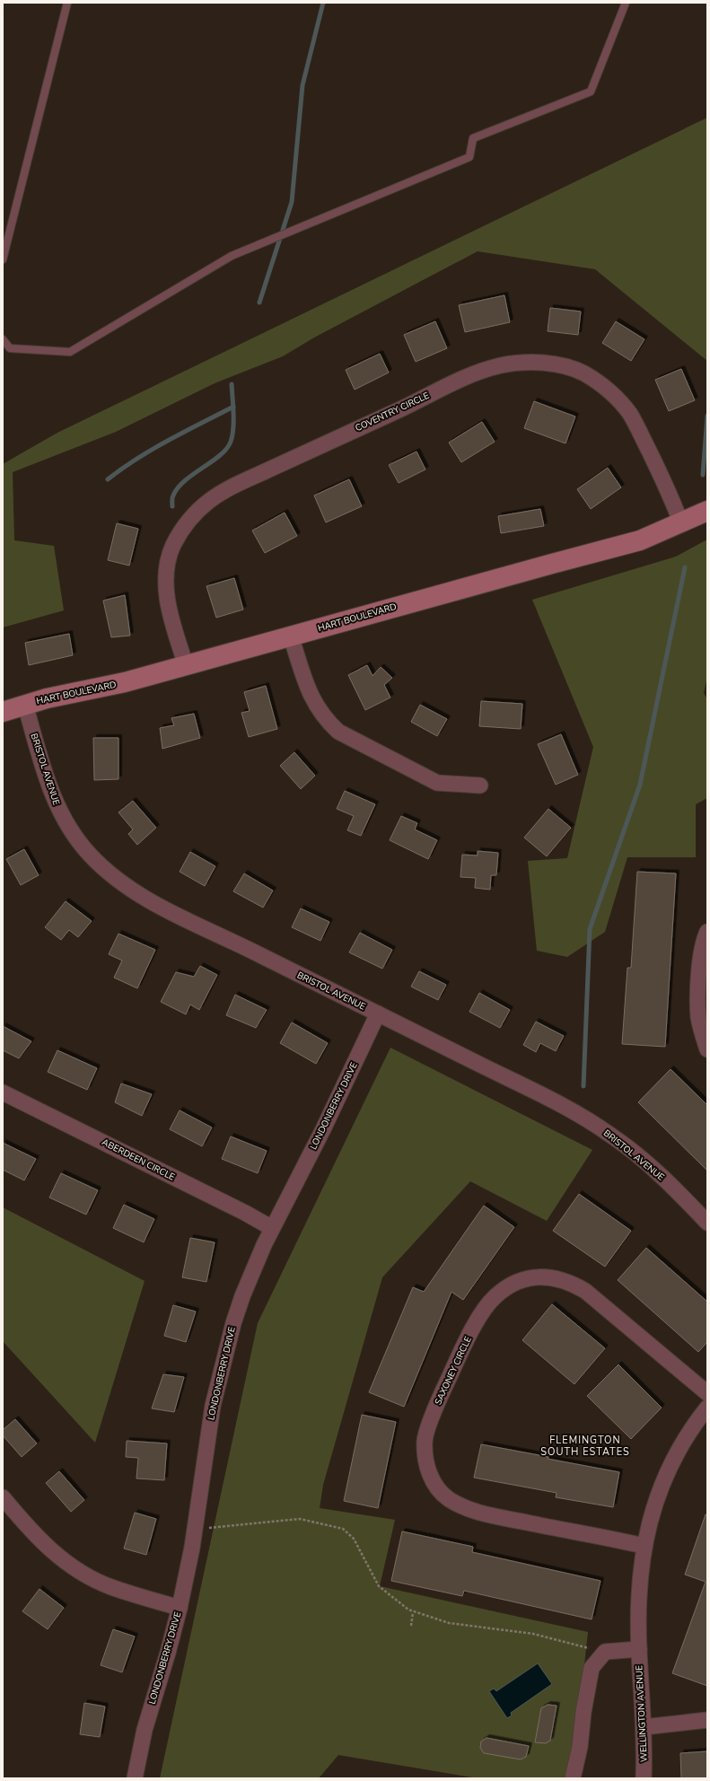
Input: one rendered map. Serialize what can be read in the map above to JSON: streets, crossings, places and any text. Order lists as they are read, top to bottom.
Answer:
{
  "streets": {
    "street": [
      "COVENTRY CIRCLE",
      "HART BOULEVARD",
      "BRISTOL AVENUE",
      "LONDONBERRY DRIVE",
      "ABERDEEN CIRCLE",
      "SAXONEY CIRCLE",
      "WELLINGTON AVENUE"
    ]
  },
  "crossings": [
    ["COVENTRY CIRCLE", "HART BOULEVARD"],
    ["HART BOULEVARD", "BRISTOL AVENUE"],
    ["BRISTOL AVENUE", "LONDONBERRY DRIVE"],
    ["LONDONBERRY DRIVE", "ABERDEEN CIRCLE"],
    ["SAXONEY CIRCLE", "WELLINGTON AVENUE"]
  ],
  "districts": ["FLEMINGTON SOUTH ESTATES"]
}
